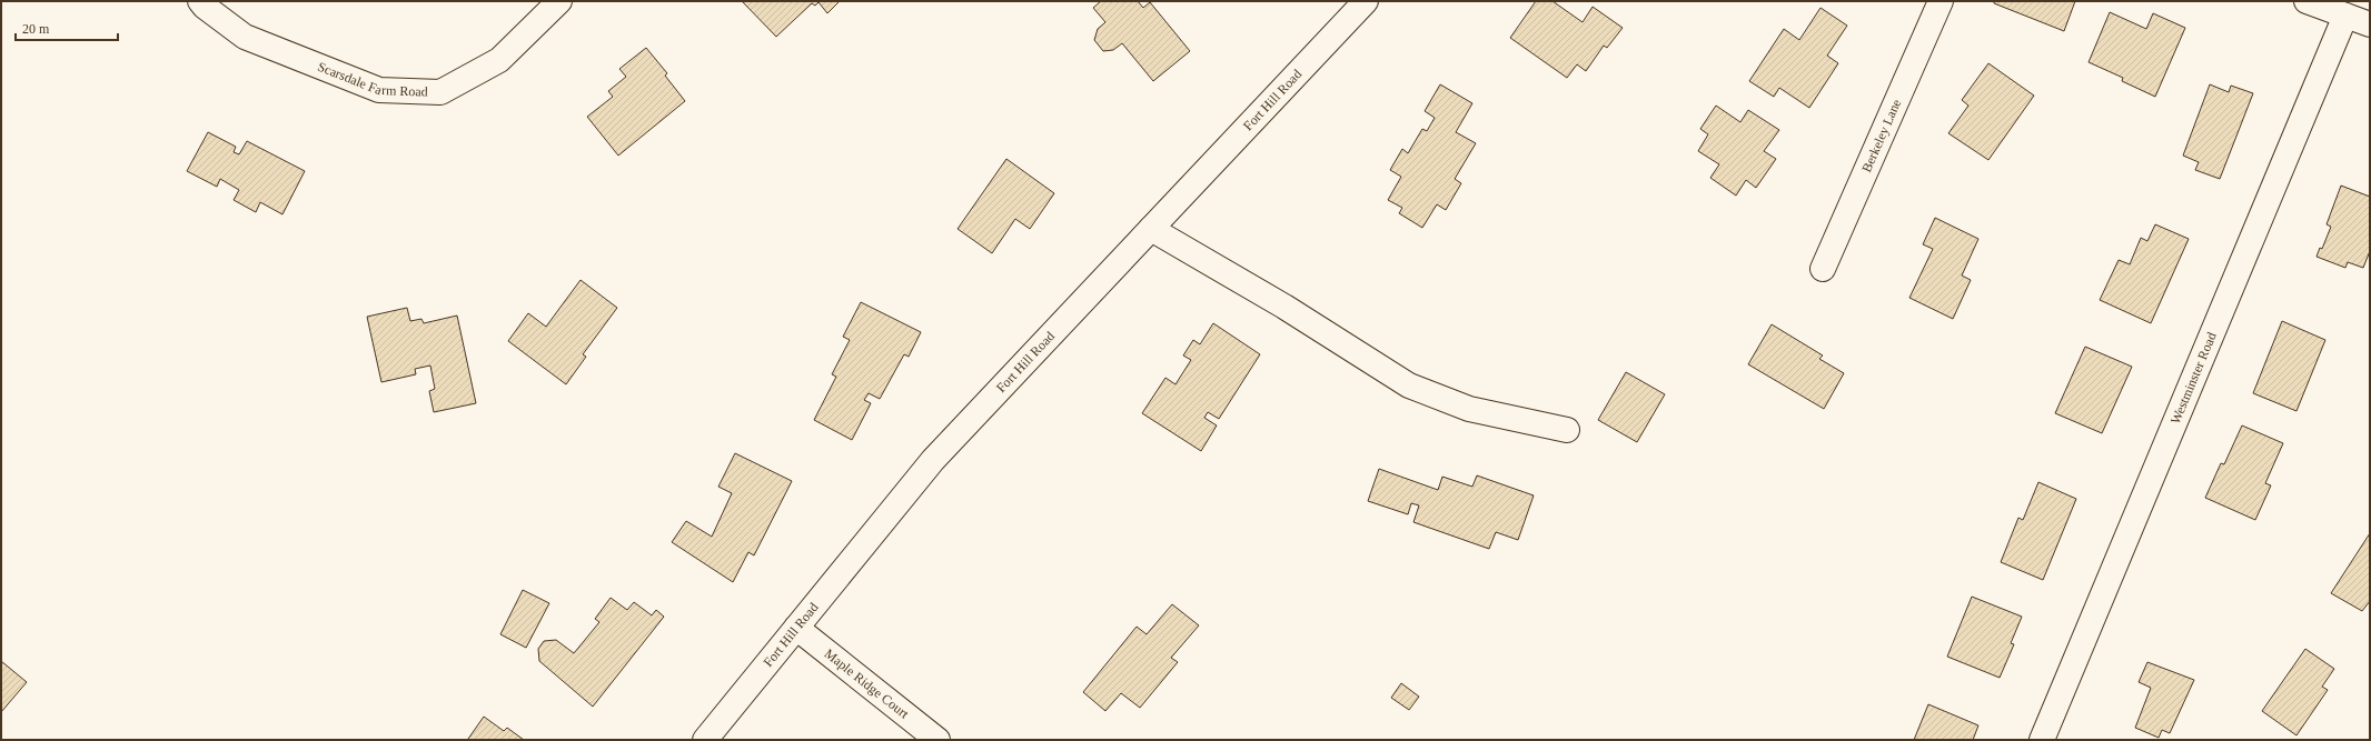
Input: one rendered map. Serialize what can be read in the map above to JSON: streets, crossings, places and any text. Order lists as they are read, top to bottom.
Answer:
{
  "streets": {
    "street": [
      "Scarsdale Farm Road",
      "Fort Hill Road",
      "Berkeley Lane",
      "Westminster Road",
      "Maple Ridge Court"
    ]
  },
  "crossings": [
    ["Fort Hill Road", "Maple Ridge Court"]
  ],
  "scale_bar": "20 m"
}
